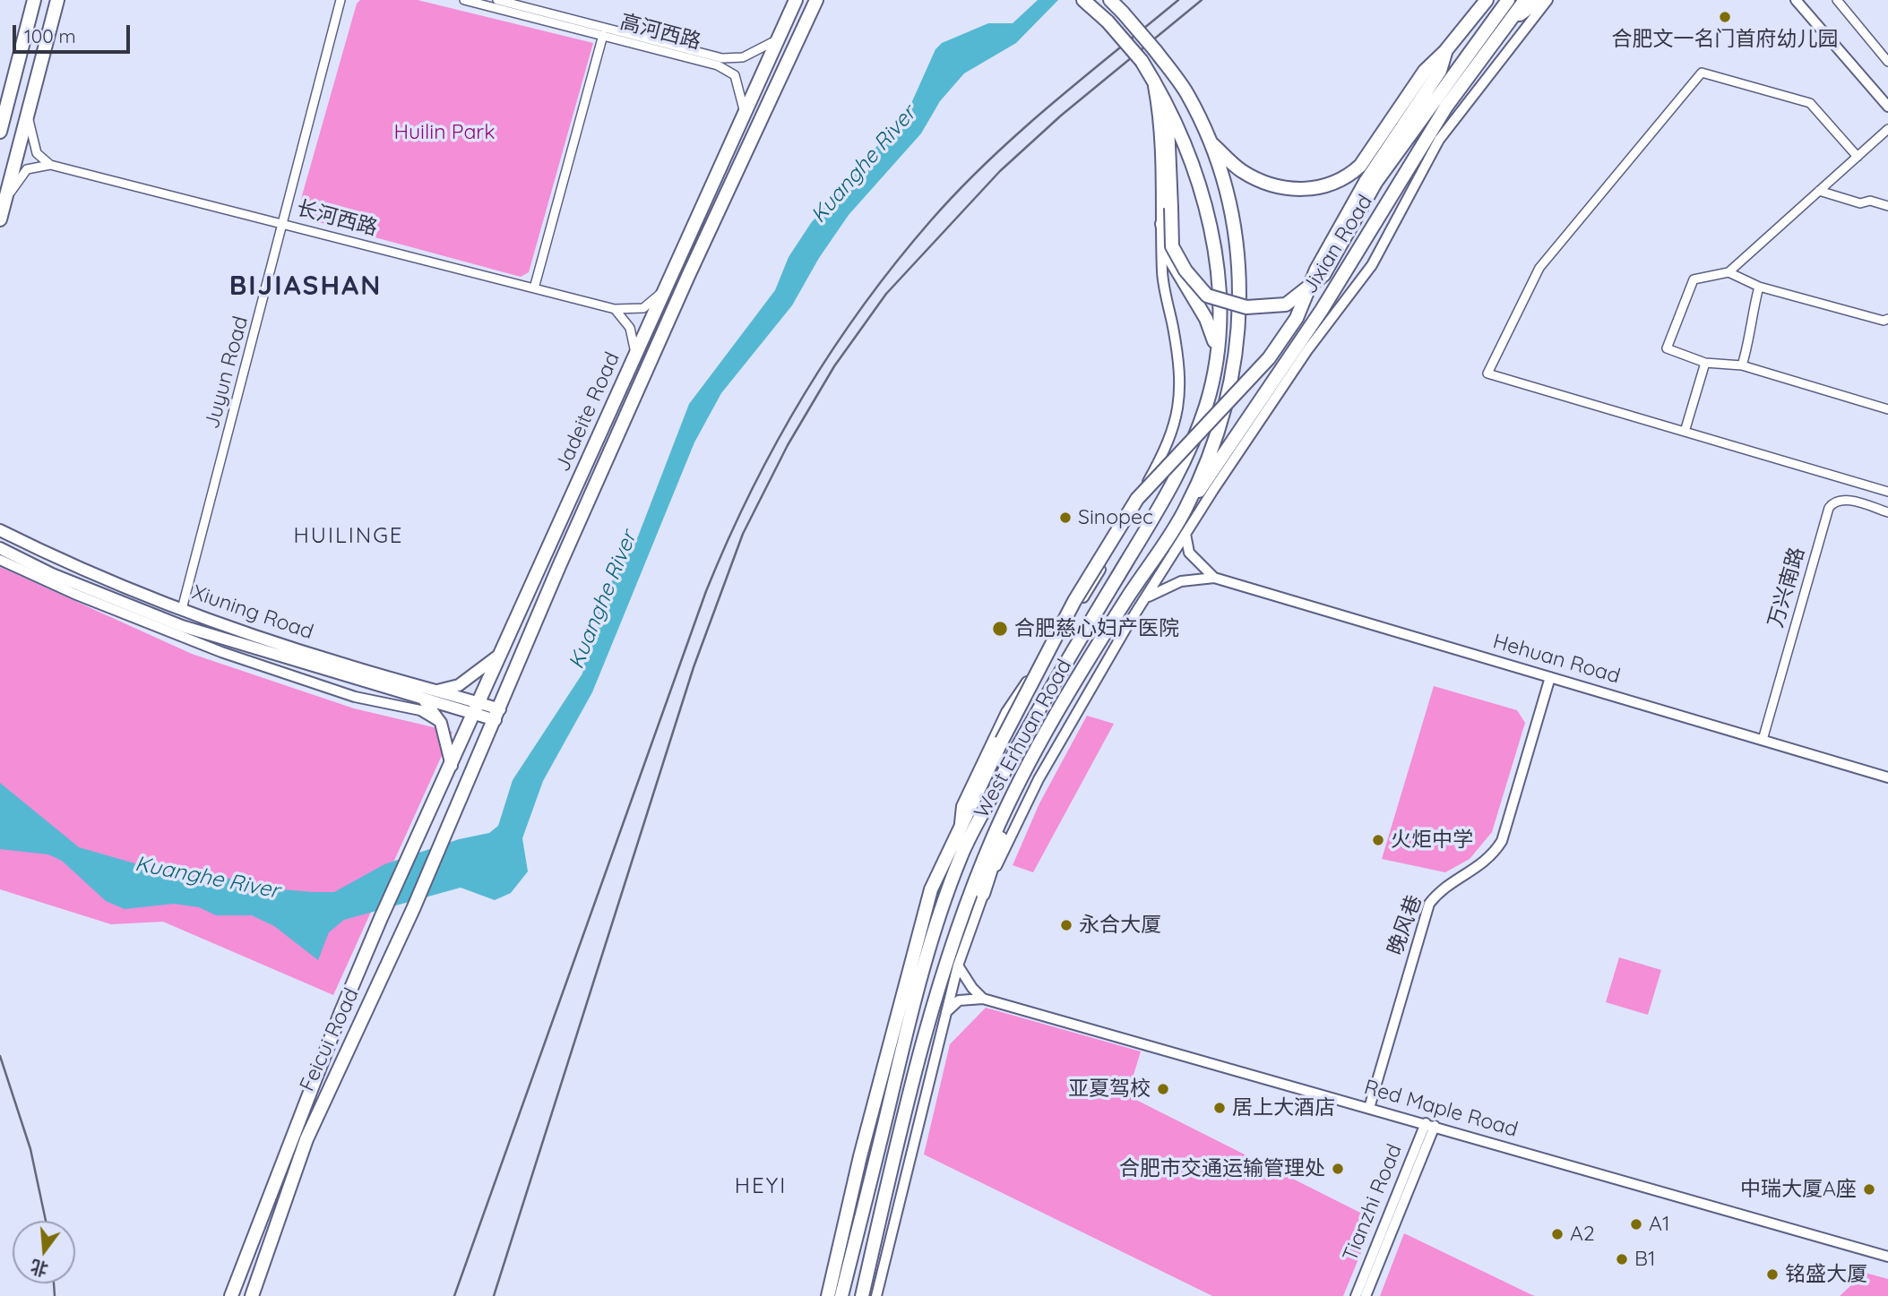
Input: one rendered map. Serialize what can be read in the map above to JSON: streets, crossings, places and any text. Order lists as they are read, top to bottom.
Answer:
{
  "streets": {
    "main road": [
      "Jixian Road",
      "Jadeite Road",
      "Xiuning Road",
      "West Erhuan Road",
      "Feicui Road"
    ],
    "street": [
      "高河西路",
      "长河西路",
      "Juyun Road",
      "万兴南路",
      "Hehuan Road",
      "晚风巷",
      "Red Maple Road",
      "Tianzhi Road"
    ]
  },
  "crossings": [
    ["高河西路", "Jadeite Road"],
    ["长河西路", "Juyun Road"],
    ["长河西路", "Jadeite Road"],
    ["Jixian Road", "West Erhuan Road"],
    ["Juyun Road", "Xiuning Road"],
    ["Jadeite Road", "Xiuning Road"],
    ["Jadeite Road", "Feicui Road"],
    ["万兴南路", "Hehuan Road"],
    ["Hehuan Road", "晚风巷"],
    ["晚风巷", "Red Maple Road"],
    ["Red Maple Road", "Tianzhi Road"]
  ],
  "districts": ["BIJIASHAN", "HUILINGE", "HEYI"],
  "water": ["Kuanghe River"],
  "parks": ["Huilin Park"],
  "places": [
    "合肥文一名门首府幼儿园",
    "Sinopec",
    "合肥慈心妇产医院",
    "火炬中学",
    "永合大厦",
    "亚夏驾校",
    "居上大酒店",
    "合肥市交通运输管理处",
    "中瑞大厦A座",
    "A1",
    "A2",
    "B1",
    "铭盛大厦"
  ],
  "scale_bar": "100 m",
  "north": "bottom"
}
